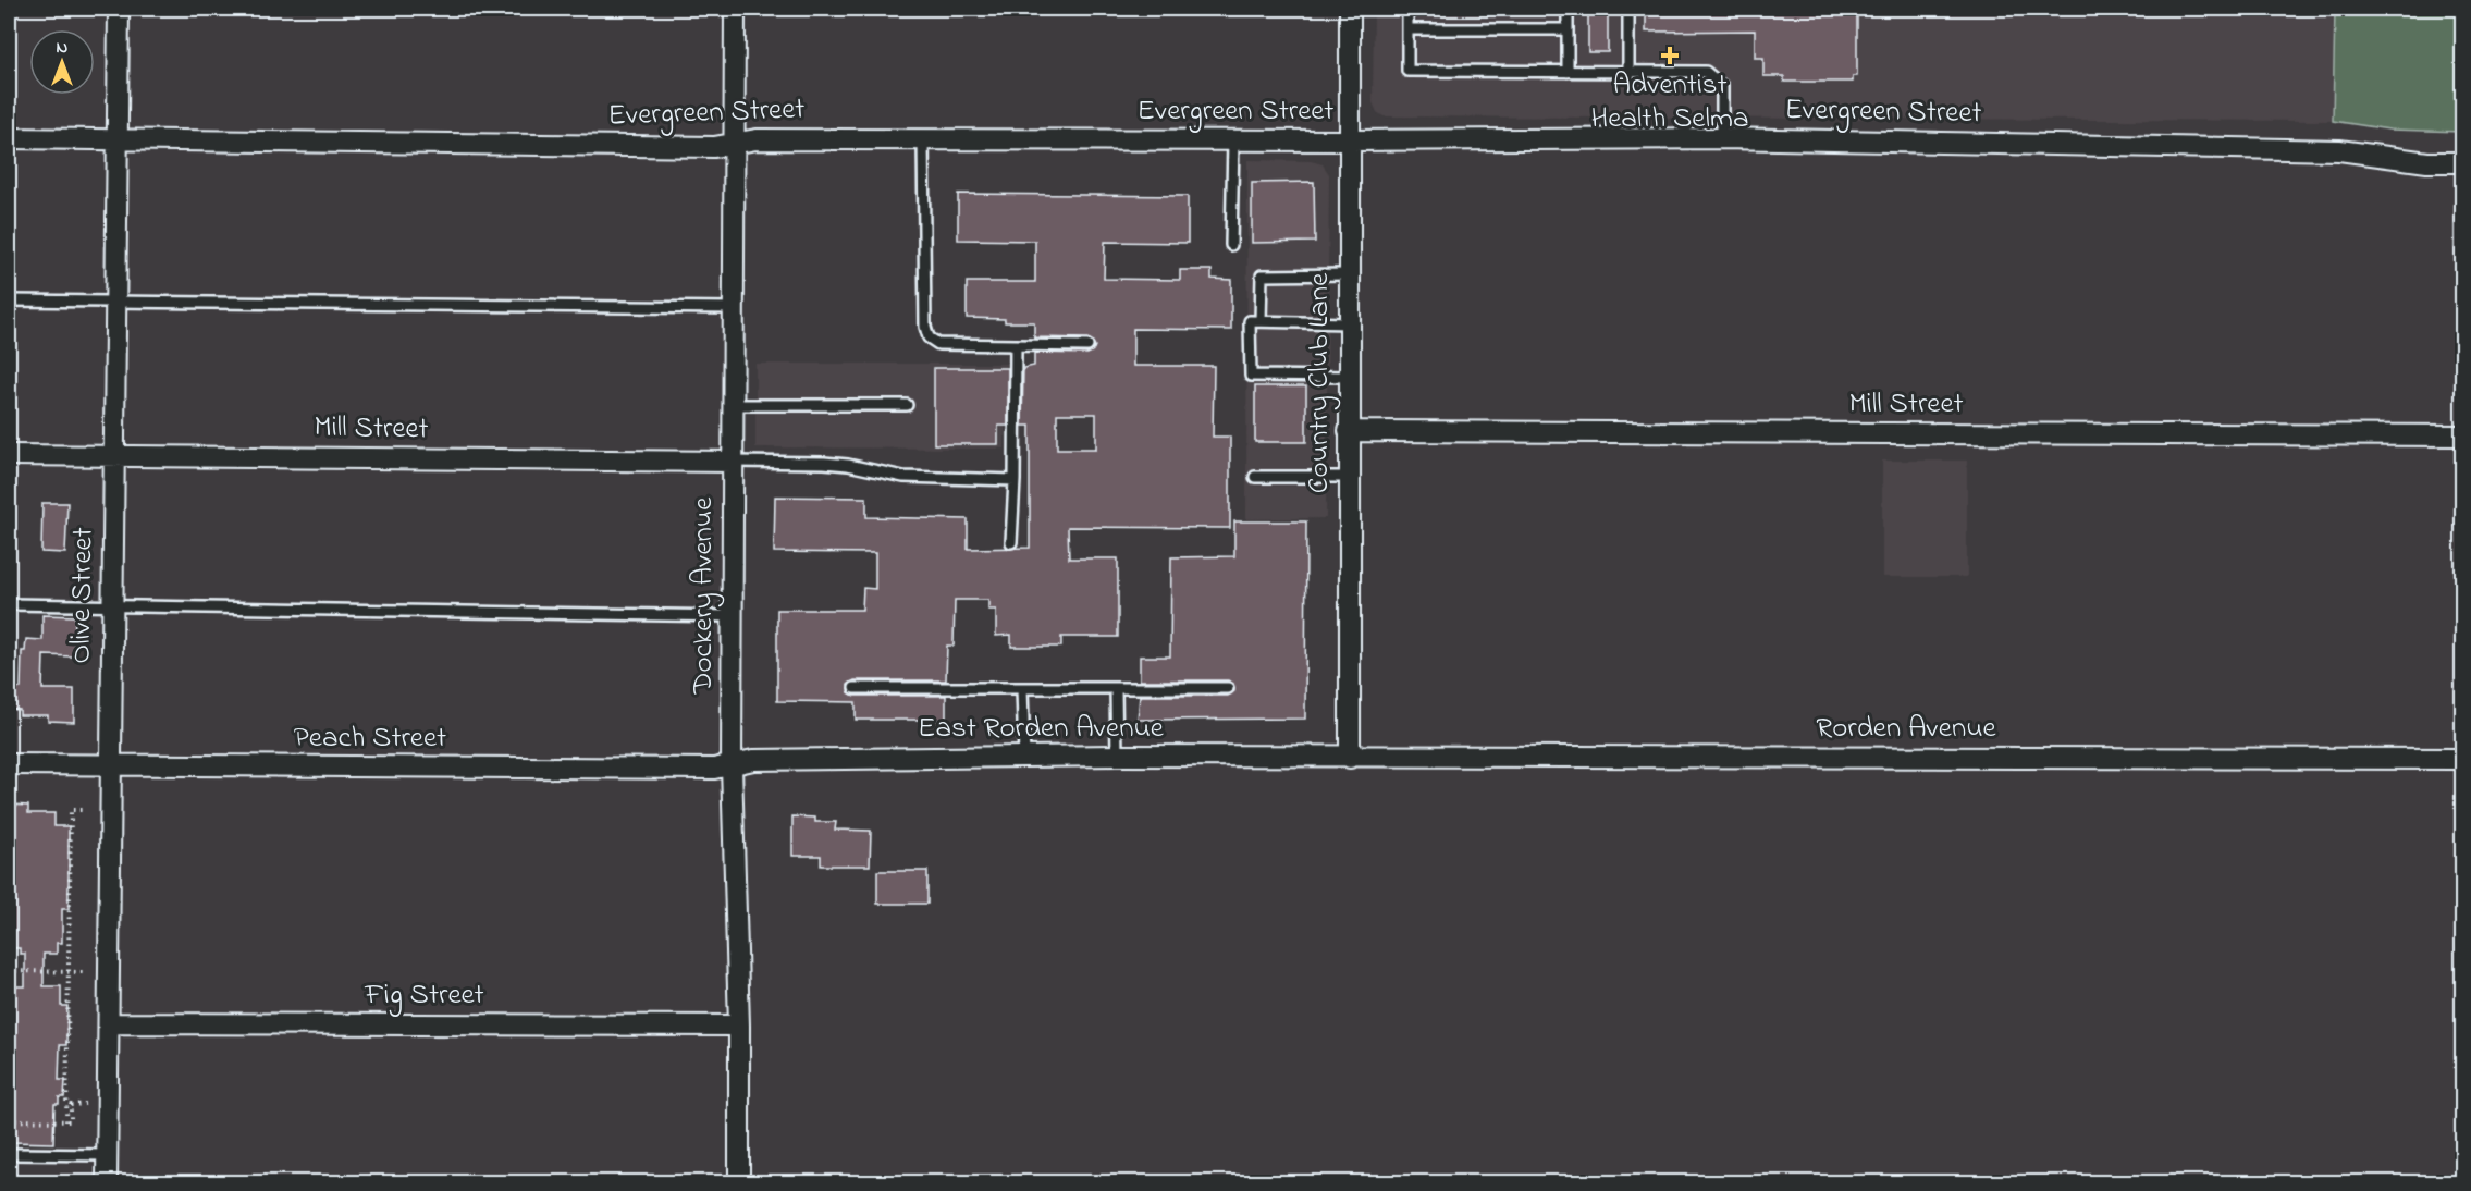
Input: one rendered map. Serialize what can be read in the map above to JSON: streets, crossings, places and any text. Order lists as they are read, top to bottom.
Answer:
{
  "streets": {
    "street": [
      "Evergreen Street",
      "Country Club Lane",
      "Mill Street",
      "Olive Street",
      "Dockery Avenue",
      "East Rorden Avenue",
      "Rorden Avenue",
      "Peach Street",
      "Fig Street"
    ]
  },
  "crossings": [
    ["Evergreen Street", "Country Club Lane"],
    ["Evergreen Street", "Olive Street"],
    ["Evergreen Street", "Dockery Avenue"],
    ["Country Club Lane", "Mill Street"],
    ["Country Club Lane", "East Rorden Avenue"],
    ["Country Club Lane", "Rorden Avenue"],
    ["Mill Street", "Olive Street"],
    ["Mill Street", "Dockery Avenue"],
    ["Olive Street", "Peach Street"],
    ["Olive Street", "Fig Street"],
    ["Dockery Avenue", "East Rorden Avenue"],
    ["Dockery Avenue", "Peach Street"],
    ["Dockery Avenue", "Fig Street"],
    ["East Rorden Avenue", "Rorden Avenue"],
    ["East Rorden Avenue", "Peach Street"]
  ],
  "places": {
    "health": ["Adventist Health Selma"]
  },
  "north": "top"
}
